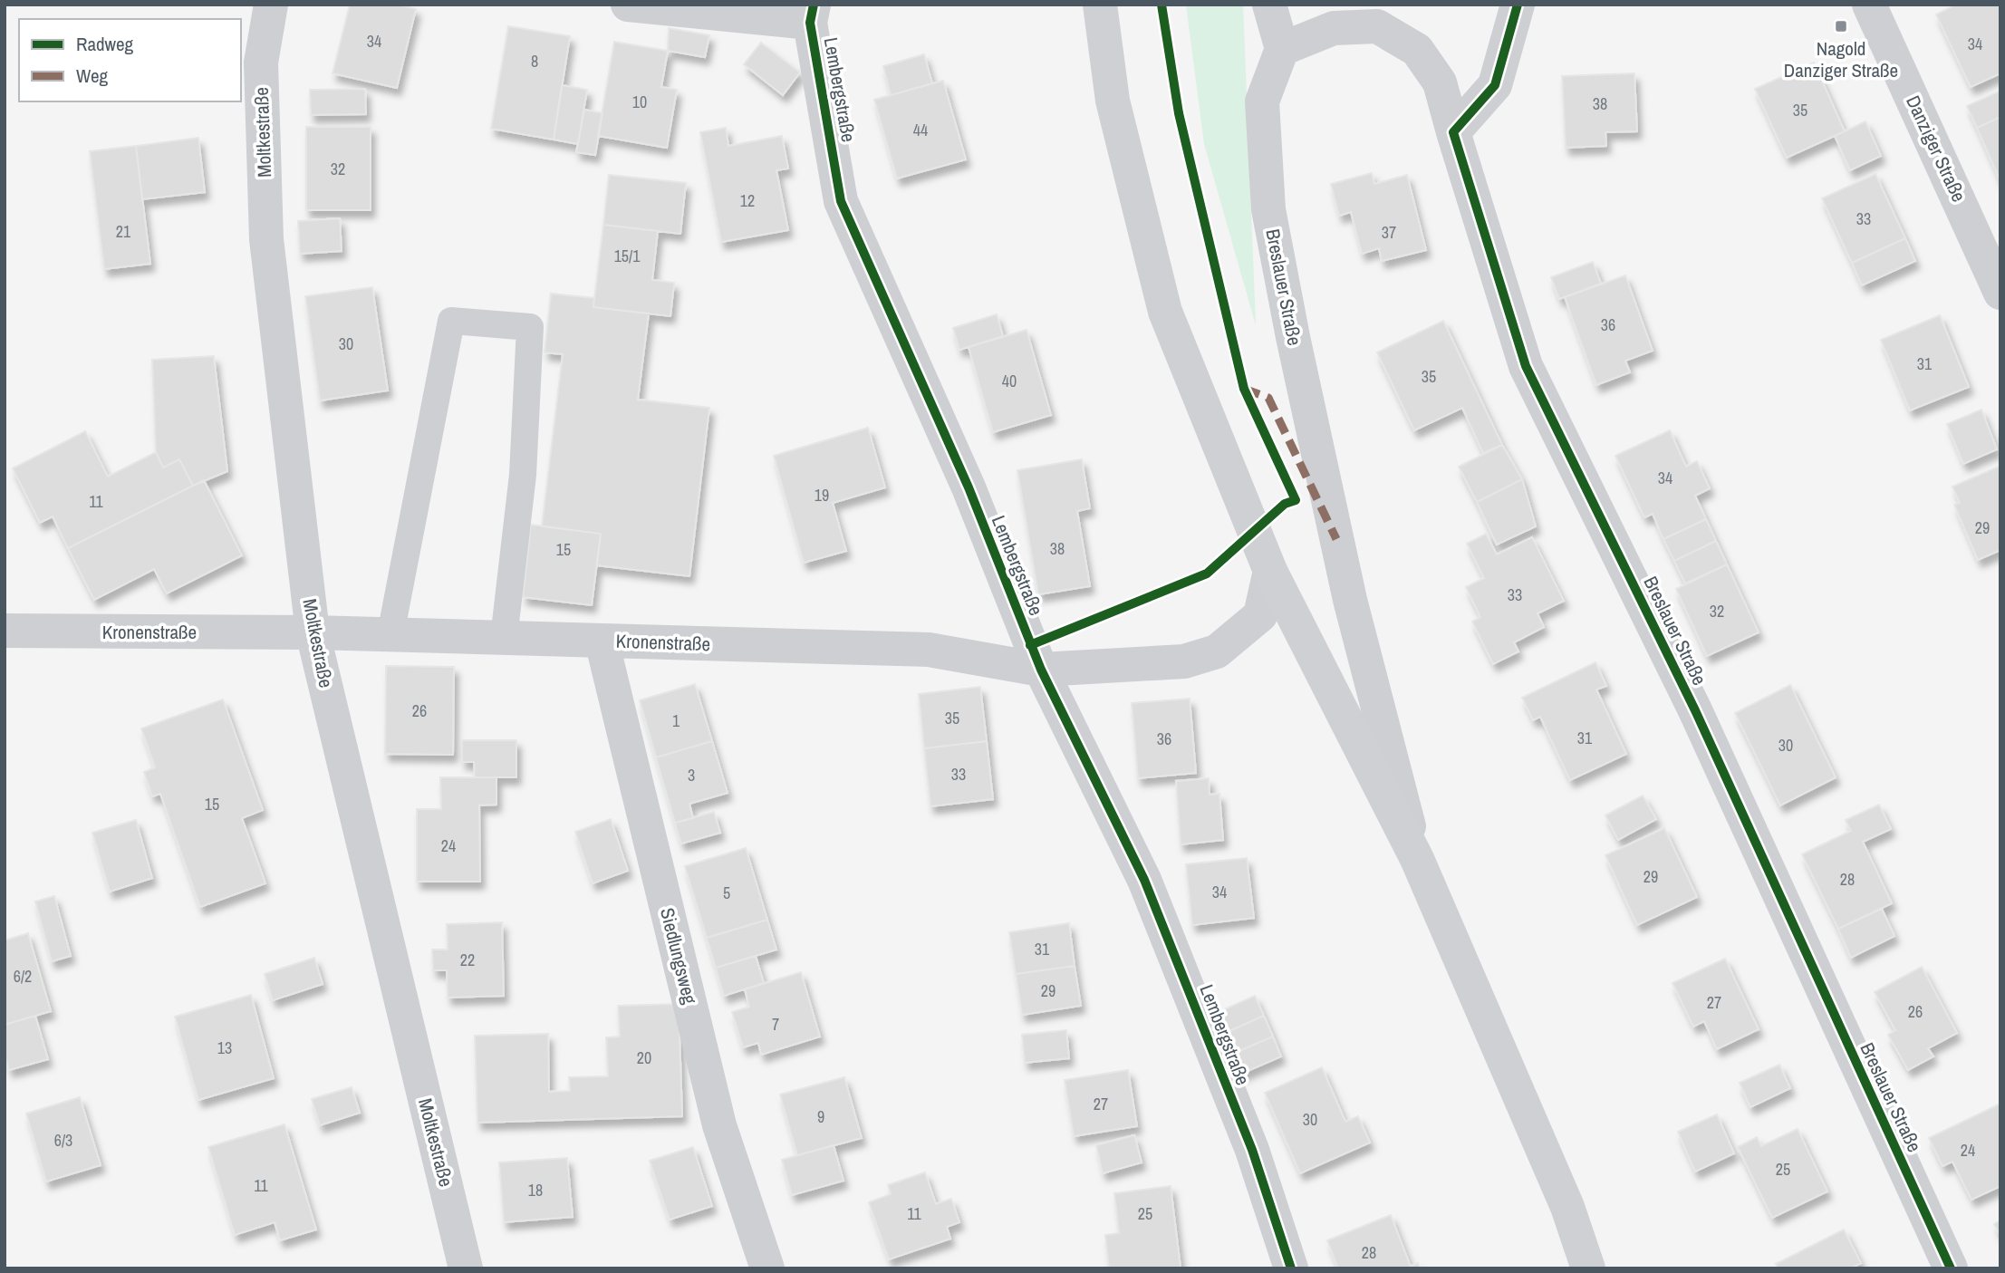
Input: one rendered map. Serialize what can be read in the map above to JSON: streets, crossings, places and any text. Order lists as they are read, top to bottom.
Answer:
{
  "streets": {
    "street": [
      "Lembergstraße",
      "Moltkestraße",
      "Danziger Straße",
      "Breslauer Straße",
      "Kronenstraße",
      "Siedlungsweg"
    ]
  },
  "crossings": [
    ["Lembergstraße", "Kronenstraße"],
    ["Moltkestraße", "Kronenstraße"],
    ["Kronenstraße", "Siedlungsweg"]
  ],
  "places": {
    "transit": ["Nagold Danziger Straße"]
  },
  "house_numbers": [
    "34",
    "34",
    "8",
    "10",
    "38",
    "35",
    "44",
    "32",
    "12",
    "33",
    "21",
    "37",
    "15/1",
    "36",
    "30",
    "31",
    "35",
    "40",
    "34",
    "19",
    "11",
    "29",
    "38",
    "15",
    "33",
    "32",
    "26",
    "35",
    "1",
    "31",
    "36",
    "30",
    "33",
    "3",
    "15",
    "24",
    "29",
    "28",
    "34",
    "5",
    "31",
    "22",
    "6/2",
    "29",
    "27",
    "26",
    "7",
    "13",
    "20",
    "27",
    "9",
    "30",
    "6/3",
    "24",
    "25",
    "11",
    "18",
    "11",
    "25",
    "28"
  ],
  "legend": ["Radweg", "Weg"]
}
